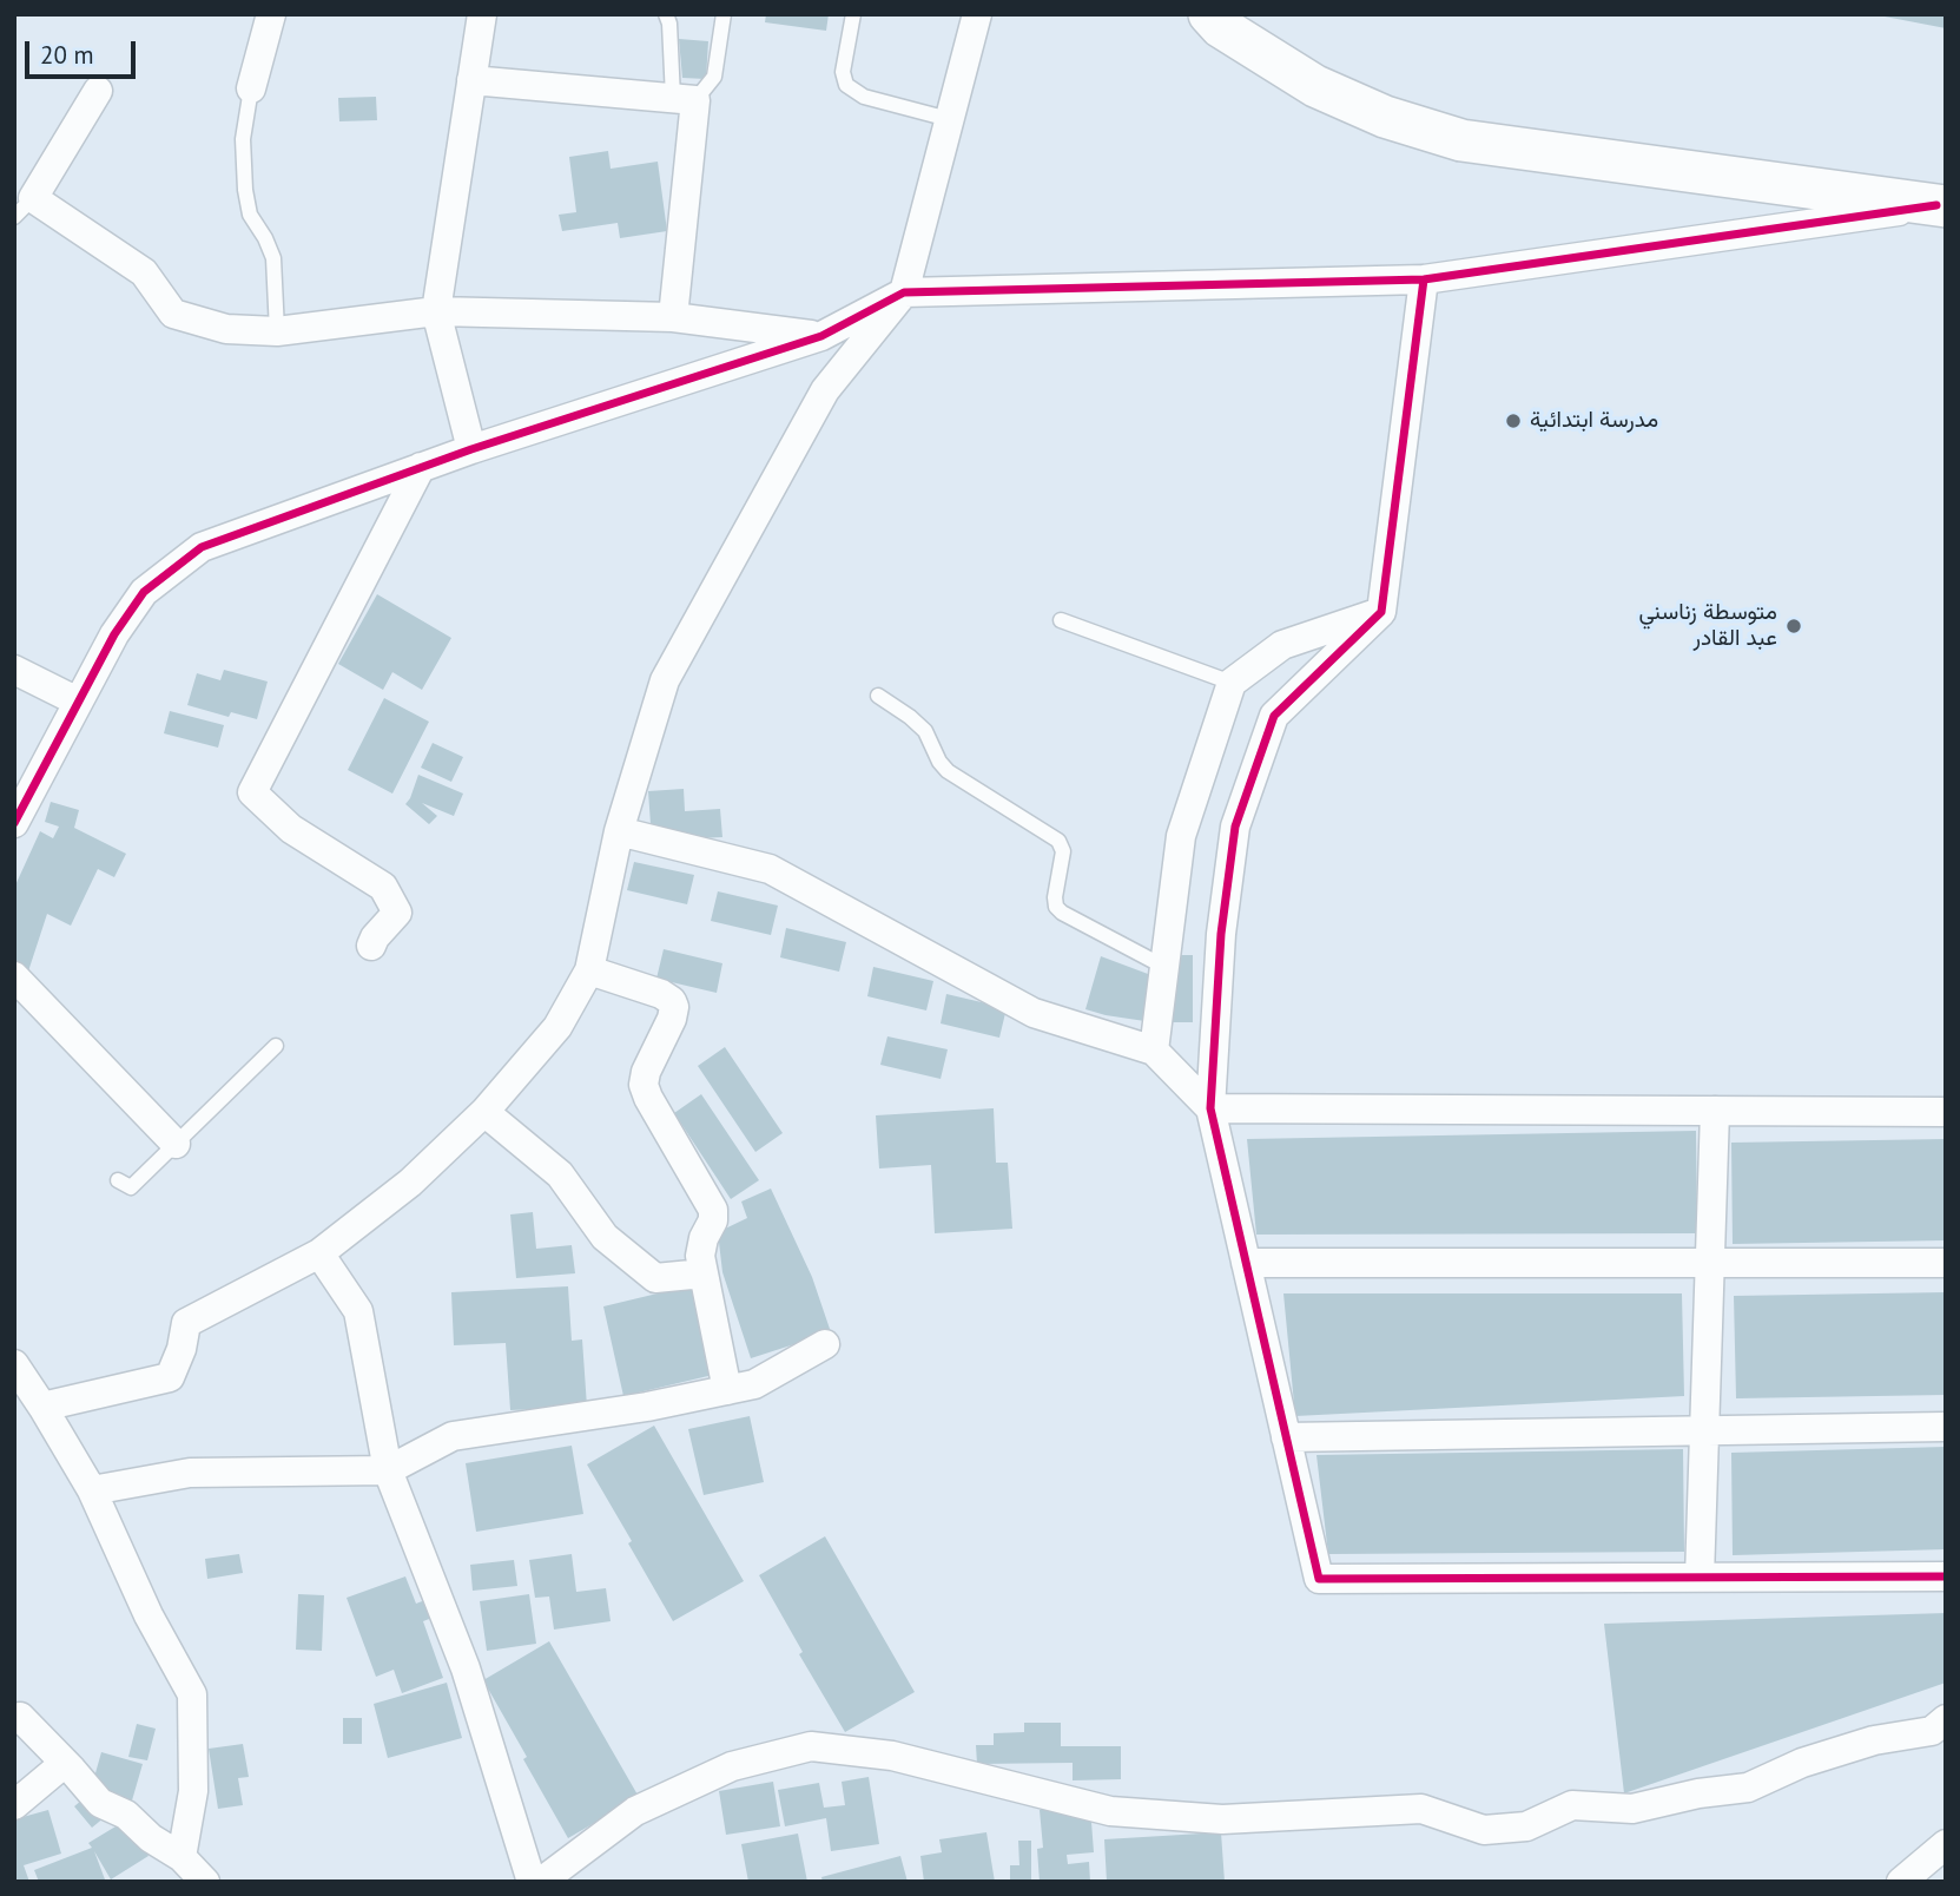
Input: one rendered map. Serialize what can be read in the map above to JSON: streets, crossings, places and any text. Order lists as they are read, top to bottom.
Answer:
{
  "places": ["مدرسة ابتدائية", "متوسطة زناسني عبد القادر"],
  "scale_bar": "20 m"
}
